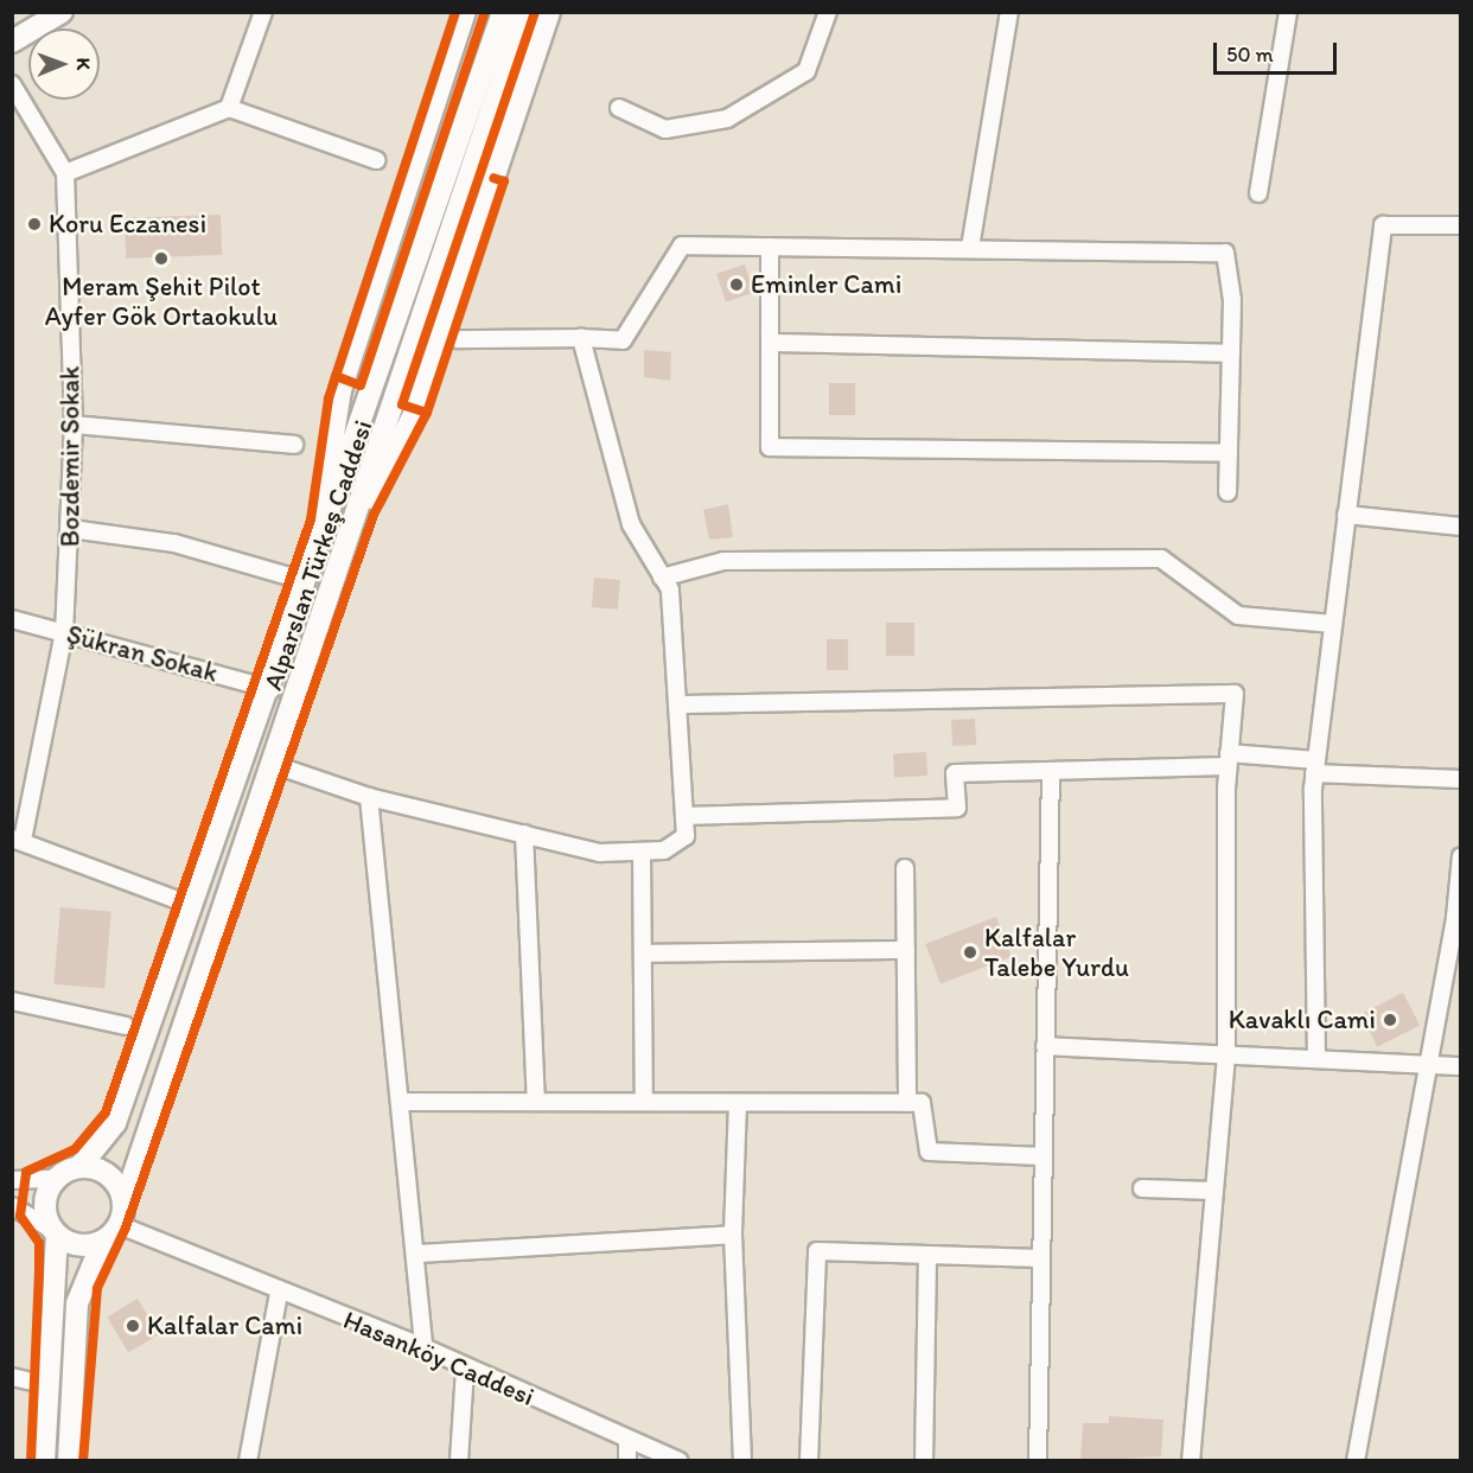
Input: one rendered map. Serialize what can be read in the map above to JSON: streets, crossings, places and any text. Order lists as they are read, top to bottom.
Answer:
{
  "streets": {
    "main road": ["Alparslan Türkeş Caddesi"],
    "street": ["Bozdemir Sokak", "Şükran Sokak", "Hasanköy Caddesi"]
  },
  "crossings": [
    ["Bozdemir Sokak", "Şükran Sokak"],
    ["Alparslan Türkeş Caddesi", "Şükran Sokak"],
    ["Alparslan Türkeş Caddesi", "Hasanköy Caddesi"]
  ],
  "places": [
    "Koru Eczanesi",
    "Meram Şehit Pilot Ayfer Gök Ortaokulu",
    "Eminler Cami",
    "Kalfalar Talebe Yurdu",
    "Kavaklı Cami",
    "Kalfalar Cami"
  ],
  "scale_bar": "50 m",
  "north": "right"
}
